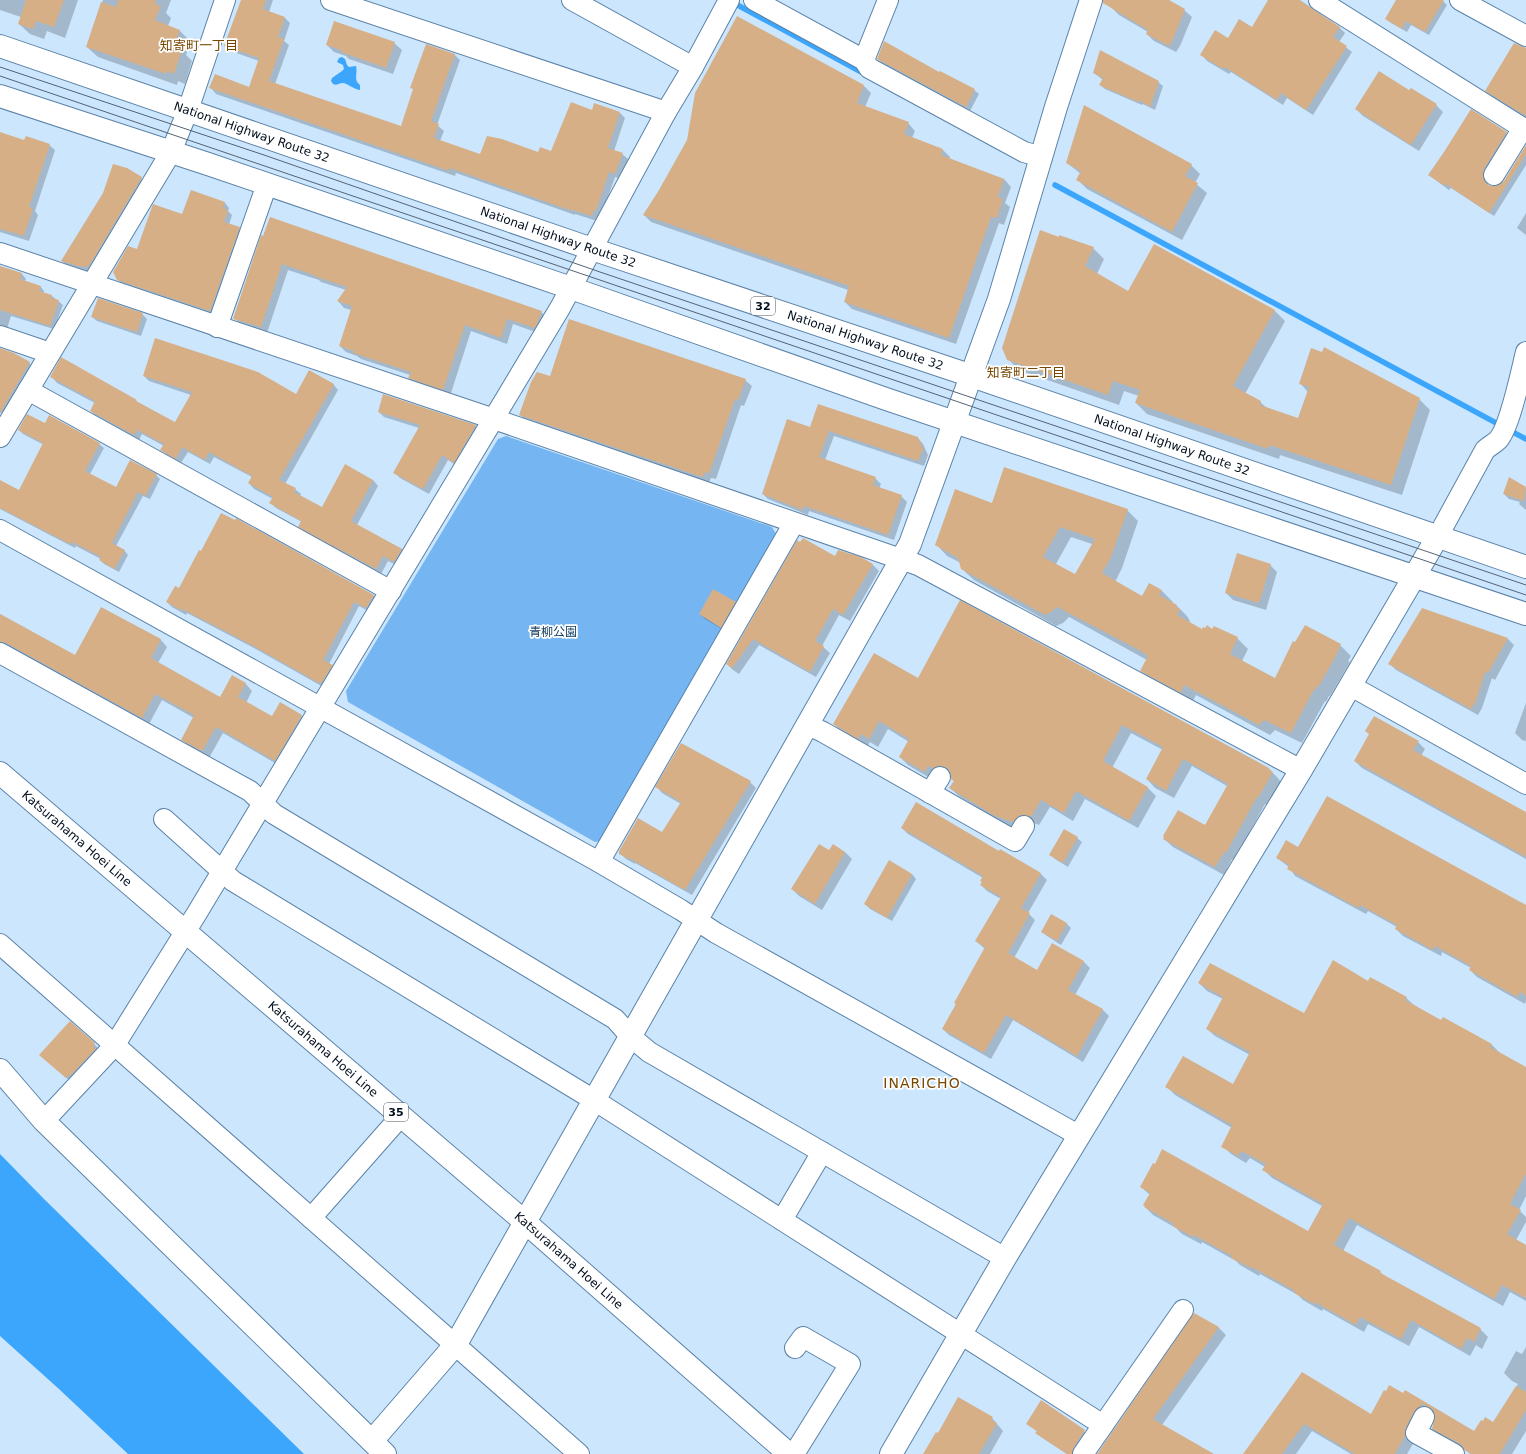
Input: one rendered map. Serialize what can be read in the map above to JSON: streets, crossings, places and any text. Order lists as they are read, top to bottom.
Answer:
{
  "streets": {
    "main road": [
      "National Highway Route 32",
      "32",
      "Katsurahama Hoei Line",
      "35"
    ]
  },
  "districts": ["知寄町一丁目", "知寄町二丁目", "INARICHO"],
  "parks": ["青柳公園"]
}
